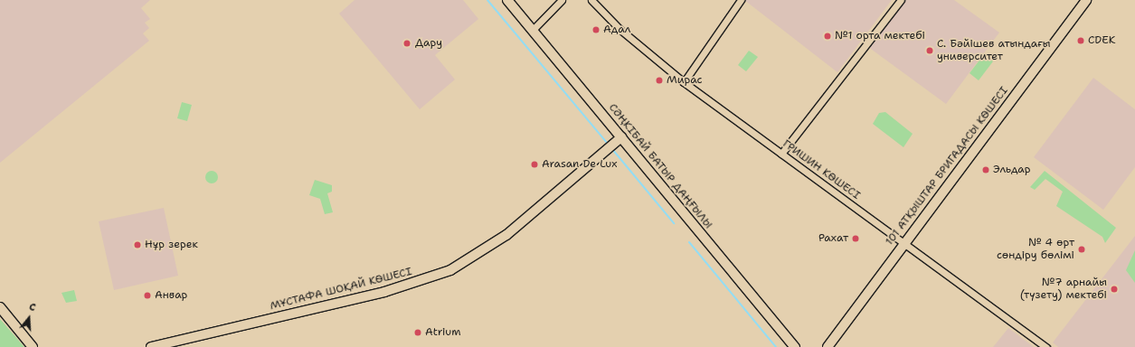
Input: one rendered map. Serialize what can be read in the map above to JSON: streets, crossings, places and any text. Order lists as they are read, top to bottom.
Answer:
{
  "streets": {
    "street": [
      "СӘҢКІБАЙ БАТЫР ДАҢҒЫЛЫ",
      "101 АТҚЫШТАР БРИГАДАСЫ КӨШЕСІ",
      "ГРИШИН КӨШЕСІ",
      "МҰСТАФА ШОҚАЙ КӨШЕСІ"
    ]
  },
  "crossings": [
    ["СӘҢКІБАЙ БАТЫР ДАҢҒЫЛЫ", "МҰСТАФА ШОҚАЙ КӨШЕСІ"],
    ["101 АТҚЫШТАР БРИГАДАСЫ КӨШЕСІ", "ГРИШИН КӨШЕСІ"]
  ],
  "places": [
    "Адал",
    "№1 орта мектебі",
    "CDEK",
    "Дару",
    "С. Бәйішев атындағы университет",
    "Мирас",
    "Arasan De Lux",
    "Эльдар",
    "Рахат",
    "Нұр зерек",
    "№ 4 өрт сөндіру бөлімі",
    "№7 арнайы (түзету) мектебі",
    "Анвар",
    "Atrium"
  ],
  "north": "top"
}
